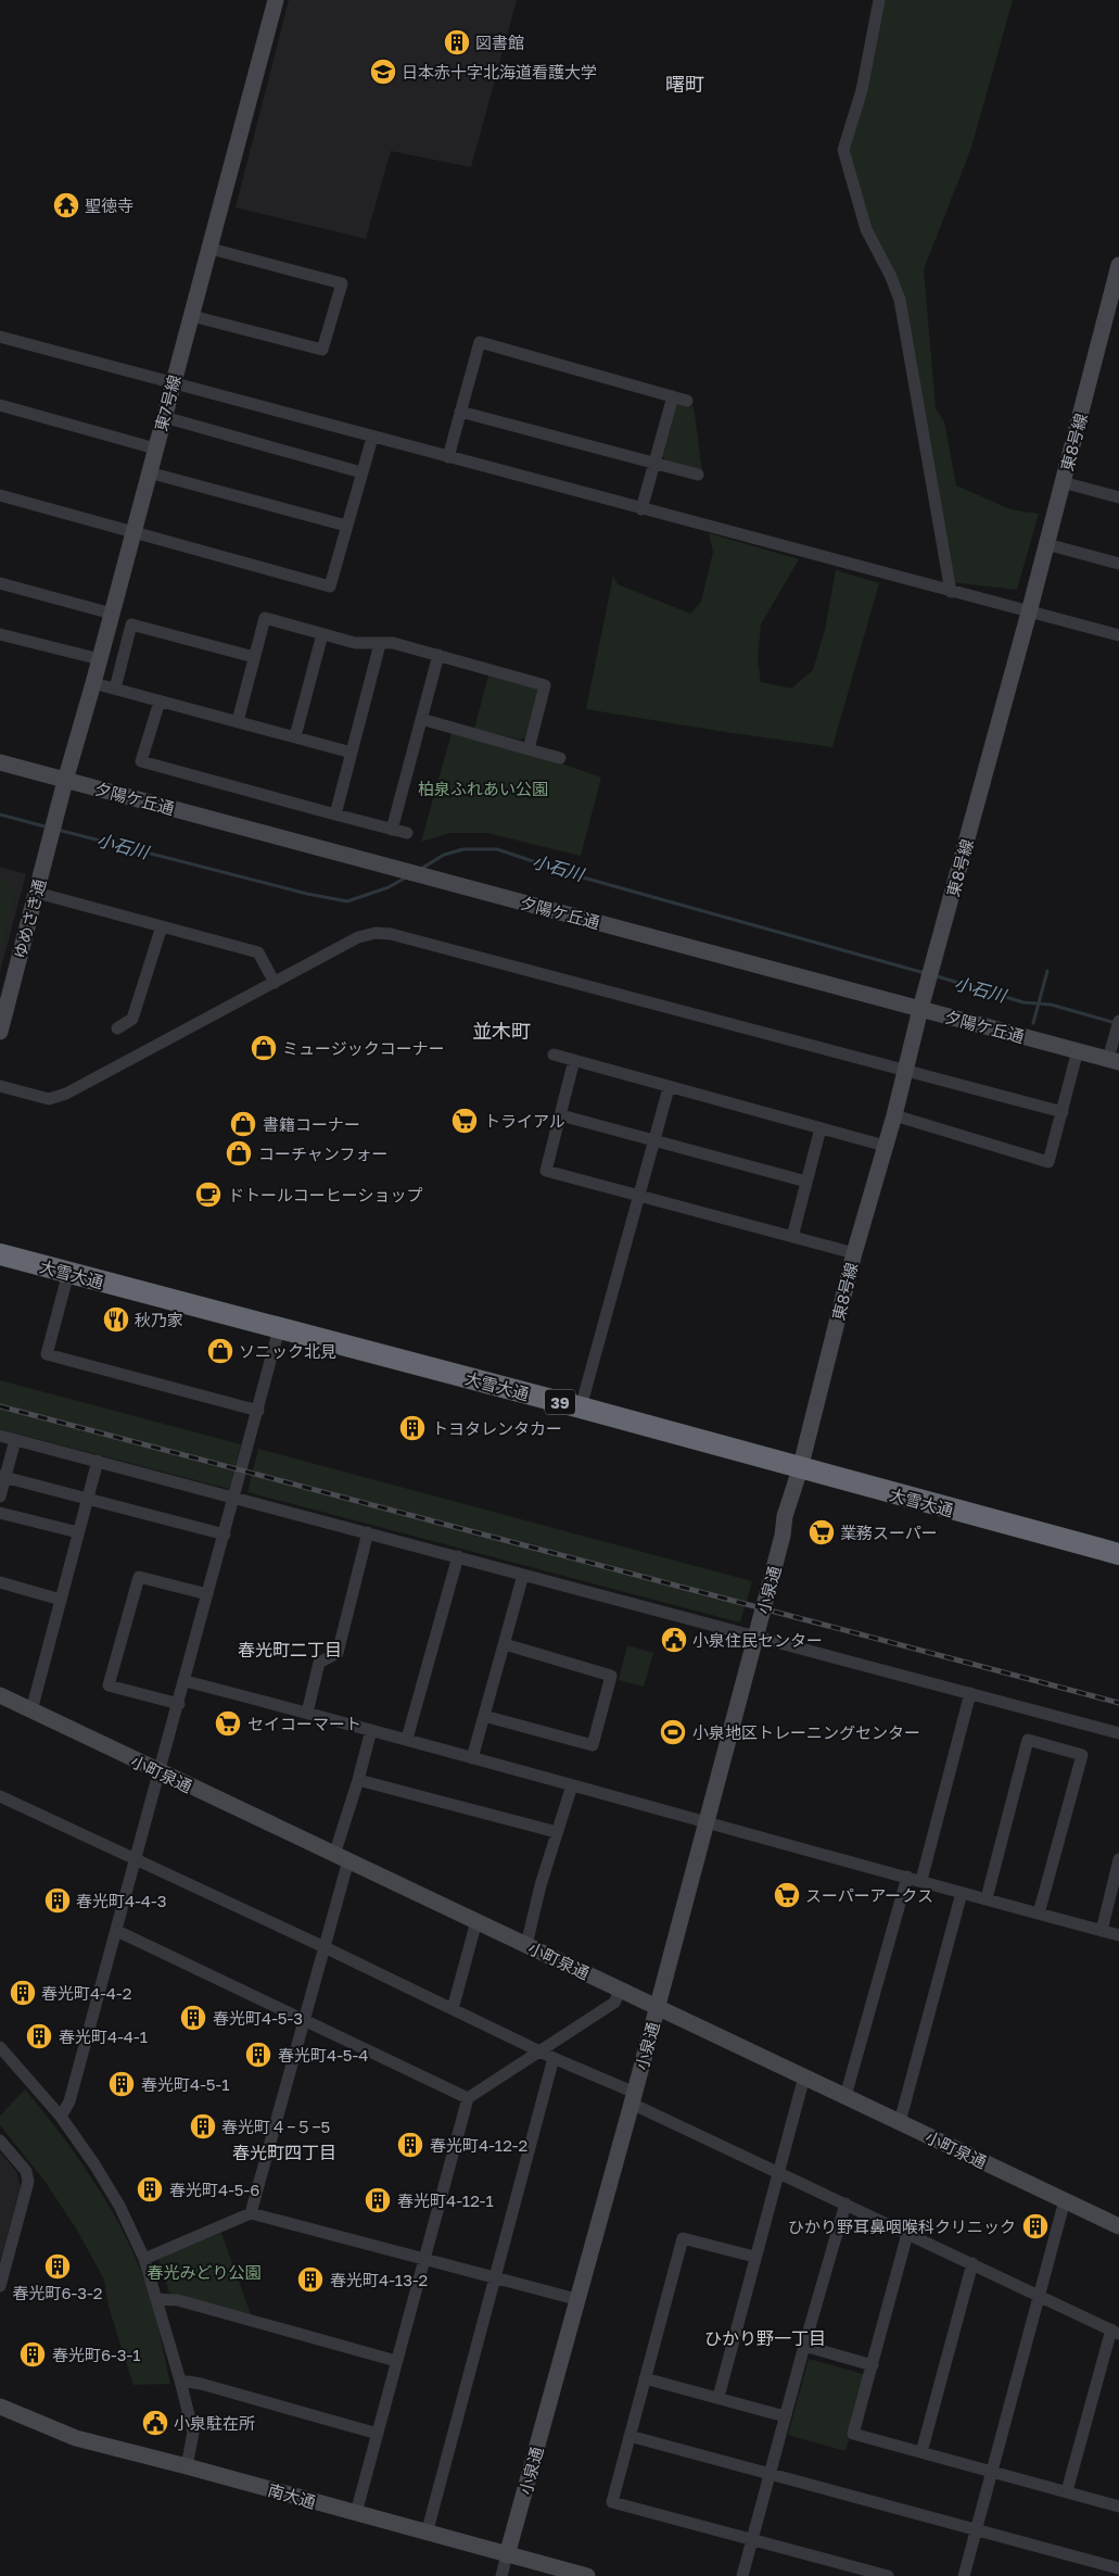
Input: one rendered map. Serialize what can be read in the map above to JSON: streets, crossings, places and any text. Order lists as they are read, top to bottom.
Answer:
{
  "streets": {
    "highway": ["大雪大通", "39"],
    "street": [
      "東7号線",
      "東8号線",
      "夕陽ケ丘通",
      "ゆめさき通",
      "小泉通",
      "小町泉通",
      "南大通"
    ]
  },
  "crossings": [
    ["東7号線", "夕陽ケ丘通"],
    ["東7号線", "ゆめさき通"],
    ["東8号線", "夕陽ケ丘通"],
    ["東8号線", "大雪大通"],
    ["東8号線", "小泉通"],
    ["大雪大通", "小泉通"],
    ["小泉通", "小町泉通"],
    ["小泉通", "南大通"]
  ],
  "districts": [
    "曙町",
    "並木町",
    "春光町二丁目",
    "春光町四丁目",
    "ひかり野一丁目"
  ],
  "water": ["小石川"],
  "parks": ["柏泉ふれあい公園", "春光みどり公園"],
  "places": {
    "building": [
      "図書館",
      "トヨタレンタカー",
      "春光町4-4-3",
      "春光町4-4-2",
      "春光町4-5-3",
      "春光町4-4-1",
      "春光町4-5-4",
      "春光町4-5-1",
      "春光町４−５−5",
      "春光町4-12-2",
      "春光町4-5-6",
      "春光町4-12-1",
      "ひかり野耳鼻咽喉科クリニック",
      "春光町6-3-2",
      "春光町4-13-2",
      "春光町6-3-1"
    ],
    "school or university": ["日本赤十字北海道看護大学"],
    "temple": ["聖徳寺"],
    "shop": [
      "ミュージックコーナー",
      "書籍コーナー",
      "コーチャンフォー",
      "ソニック北見"
    ],
    "supermarket": [
      "トライアル",
      "業務スーパー",
      "セイコーマート",
      "スーパーアークス"
    ],
    "cafe": ["ドトールコーヒーショップ"],
    "restaurant": ["秋乃家"],
    "public building": ["小泉住民センター", "小泉駐在所"],
    "sports": ["小泉地区トレーニングセンター"]
  }
}
